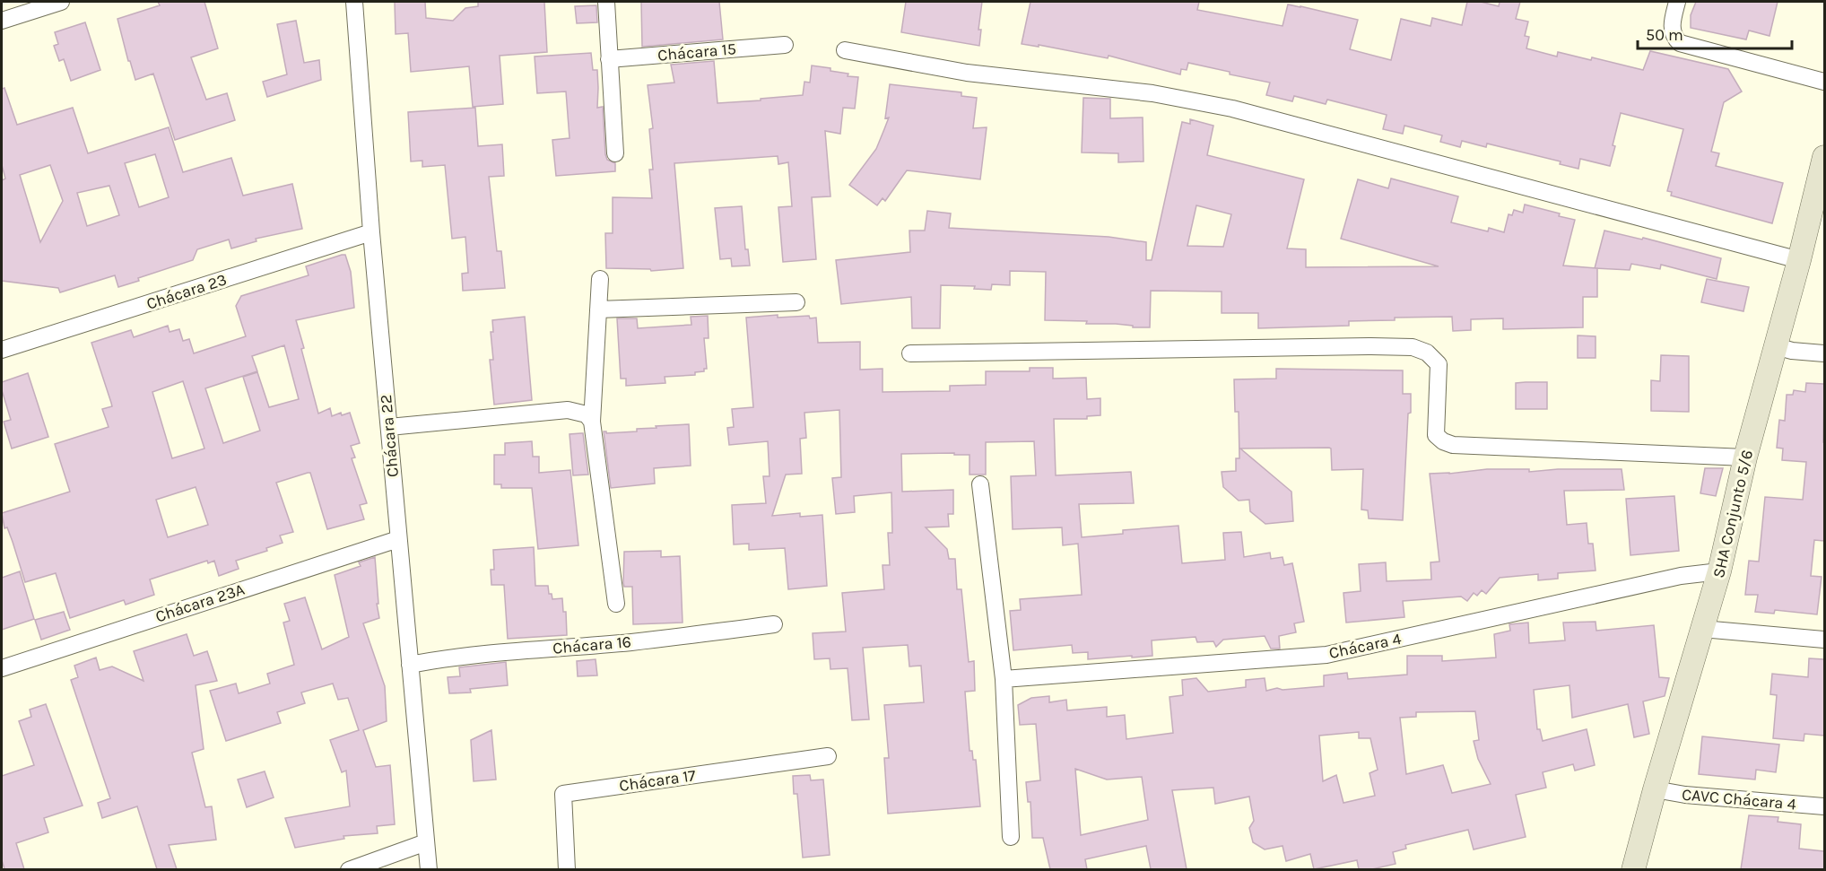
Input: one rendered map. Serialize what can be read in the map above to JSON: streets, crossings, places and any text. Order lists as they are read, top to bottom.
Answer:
{
  "streets": {
    "street": [
      "Chácara 15",
      "Chácara 23",
      "Chácara 22",
      "SHA Conjunto 5/6",
      "Chácara 23A",
      "Chácara 16",
      "Chácara 4",
      "Chácara 17",
      "CAVC Chácara 4"
    ]
  },
  "crossings": [
    ["Chácara 23", "Chácara 22"],
    ["Chácara 22", "Chácara 23A"],
    ["Chácara 22", "Chácara 16"],
    ["SHA Conjunto 5/6", "Chácara 4"],
    ["SHA Conjunto 5/6", "CAVC Chácara 4"]
  ],
  "scale_bar": "50 m"
}
